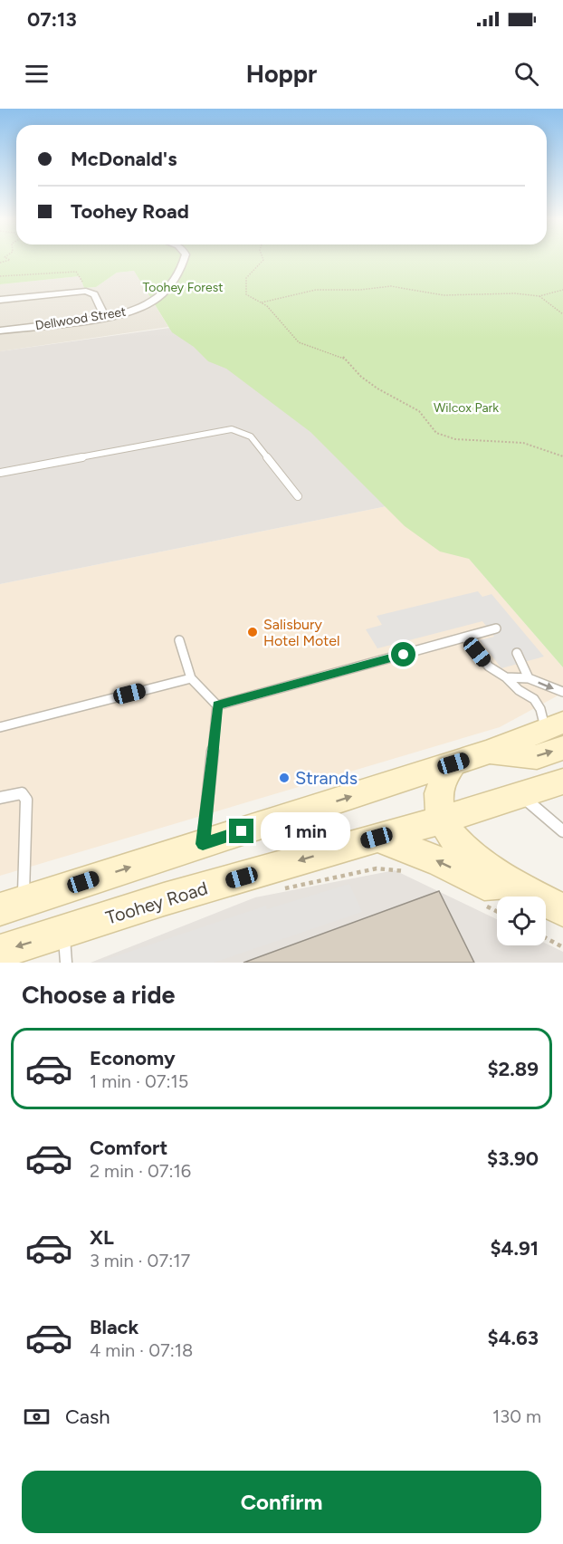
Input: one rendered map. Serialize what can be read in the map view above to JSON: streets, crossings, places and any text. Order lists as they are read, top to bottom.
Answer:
{
  "streets": {
    "main road": ["Toohey Road"],
    "street": ["Dellwood Street"]
  },
  "parks": ["Toohey Forest", "Wilcox Park"],
  "places": ["Salisbury Hotel Motel", "Strands"],
  "page": {
    "status": "07:13",
    "header": "Hoppr",
    "banner": ["McDonald's", "Toohey Road"],
    "bubble": "1 min",
    "heading": "Choose a ride",
    "list": [
      {
        "name": "Economy",
        "note": "1 min · 07:15",
        "value": "$2.89"
      },
      {
        "name": "Comfort",
        "note": "2 min · 07:16",
        "value": "$3.90"
      },
      {
        "name": "XL",
        "note": "3 min · 07:17",
        "value": "$4.91"
      },
      {
        "name": "Black",
        "note": "4 min · 07:18",
        "value": "$4.63"
      }
    ],
    "pay": ["Cash", "130 m"],
    "buttons": "Confirm"
  }
}
